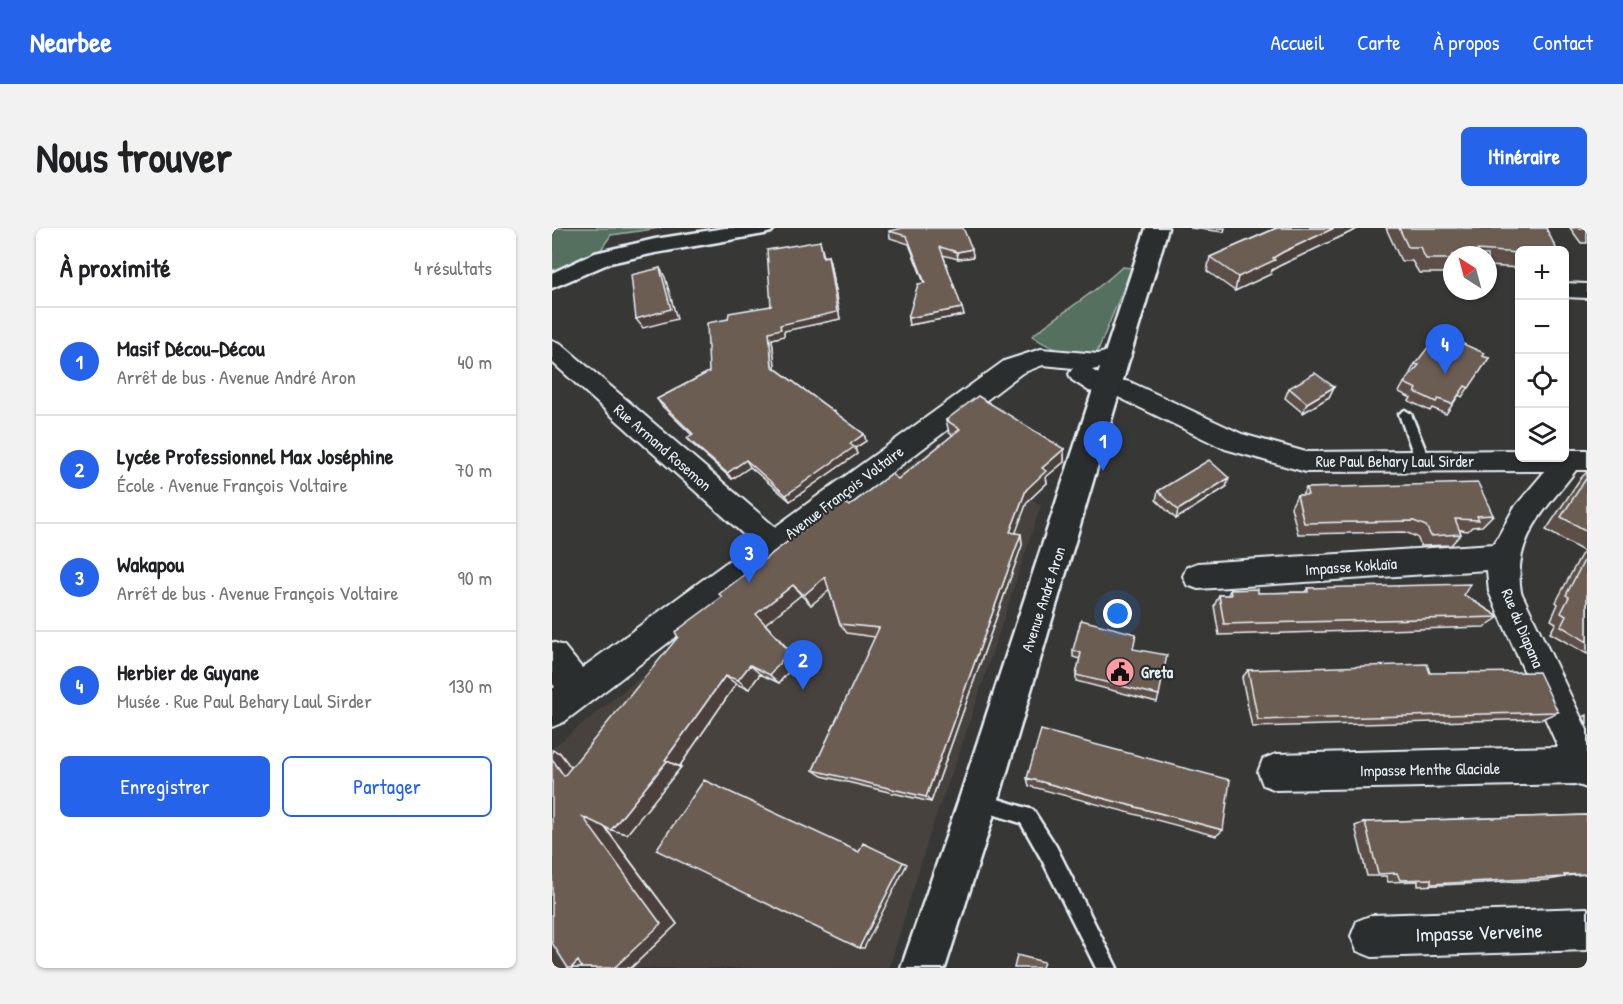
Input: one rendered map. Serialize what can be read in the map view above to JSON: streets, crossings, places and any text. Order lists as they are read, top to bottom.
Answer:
{
  "streets": {
    "main road": ["Avenue André Aron"],
    "street": [
      "Rue Armand Rosemon",
      "Rue Paul Behary Laul Sirder",
      "Avenue François Voltaire",
      "Impasse Koklaïa",
      "Rue du Diapana",
      "Impasse Menthe Glaciale",
      "Impasse Verveine"
    ]
  },
  "crossings": [
    ["Rue Armand Rosemon", "Avenue François Voltaire"],
    ["Rue Paul Behary Laul Sirder", "Avenue François Voltaire"],
    ["Rue Paul Behary Laul Sirder", "Avenue André Aron"],
    ["Rue Paul Behary Laul Sirder", "Rue du Diapana"],
    ["Avenue François Voltaire", "Avenue André Aron"],
    ["Impasse Koklaïa", "Rue du Diapana"],
    ["Rue du Diapana", "Impasse Menthe Glaciale"]
  ],
  "places": {
    "public building": ["Greta"]
  },
  "north": "top left",
  "page": {
    "header": "Nearbee",
    "nav": [
      "Accueil",
      "Carte",
      "À propos",
      "Contact"
    ],
    "buttons": [
      "Itinéraire",
      ["Enregistrer", "Partager"]
    ],
    "title": "Nous trouver",
    "heading": ["À proximité", "4 résultats"],
    "map_buttons": ["+", "−"],
    "list": [
      {
        "mark": "1",
        "name": "Masif Décou-Décou",
        "note": "Arrêt de bus · Avenue André Aron",
        "value": "40 m"
      },
      {
        "mark": "2",
        "name": "Lycée Professionnel Max Joséphine",
        "note": "École · Avenue François Voltaire",
        "value": "70 m"
      },
      {
        "mark": "3",
        "name": "Wakapou",
        "note": "Arrêt de bus · Avenue François Voltaire",
        "value": "90 m"
      },
      {
        "mark": "4",
        "name": "Herbier de Guyane",
        "note": "Musée · Rue Paul Behary Laul Sirder",
        "value": "130 m"
      }
    ],
    "pins": [
      "4",
      "1",
      "3",
      "2"
    ]
  }
}
